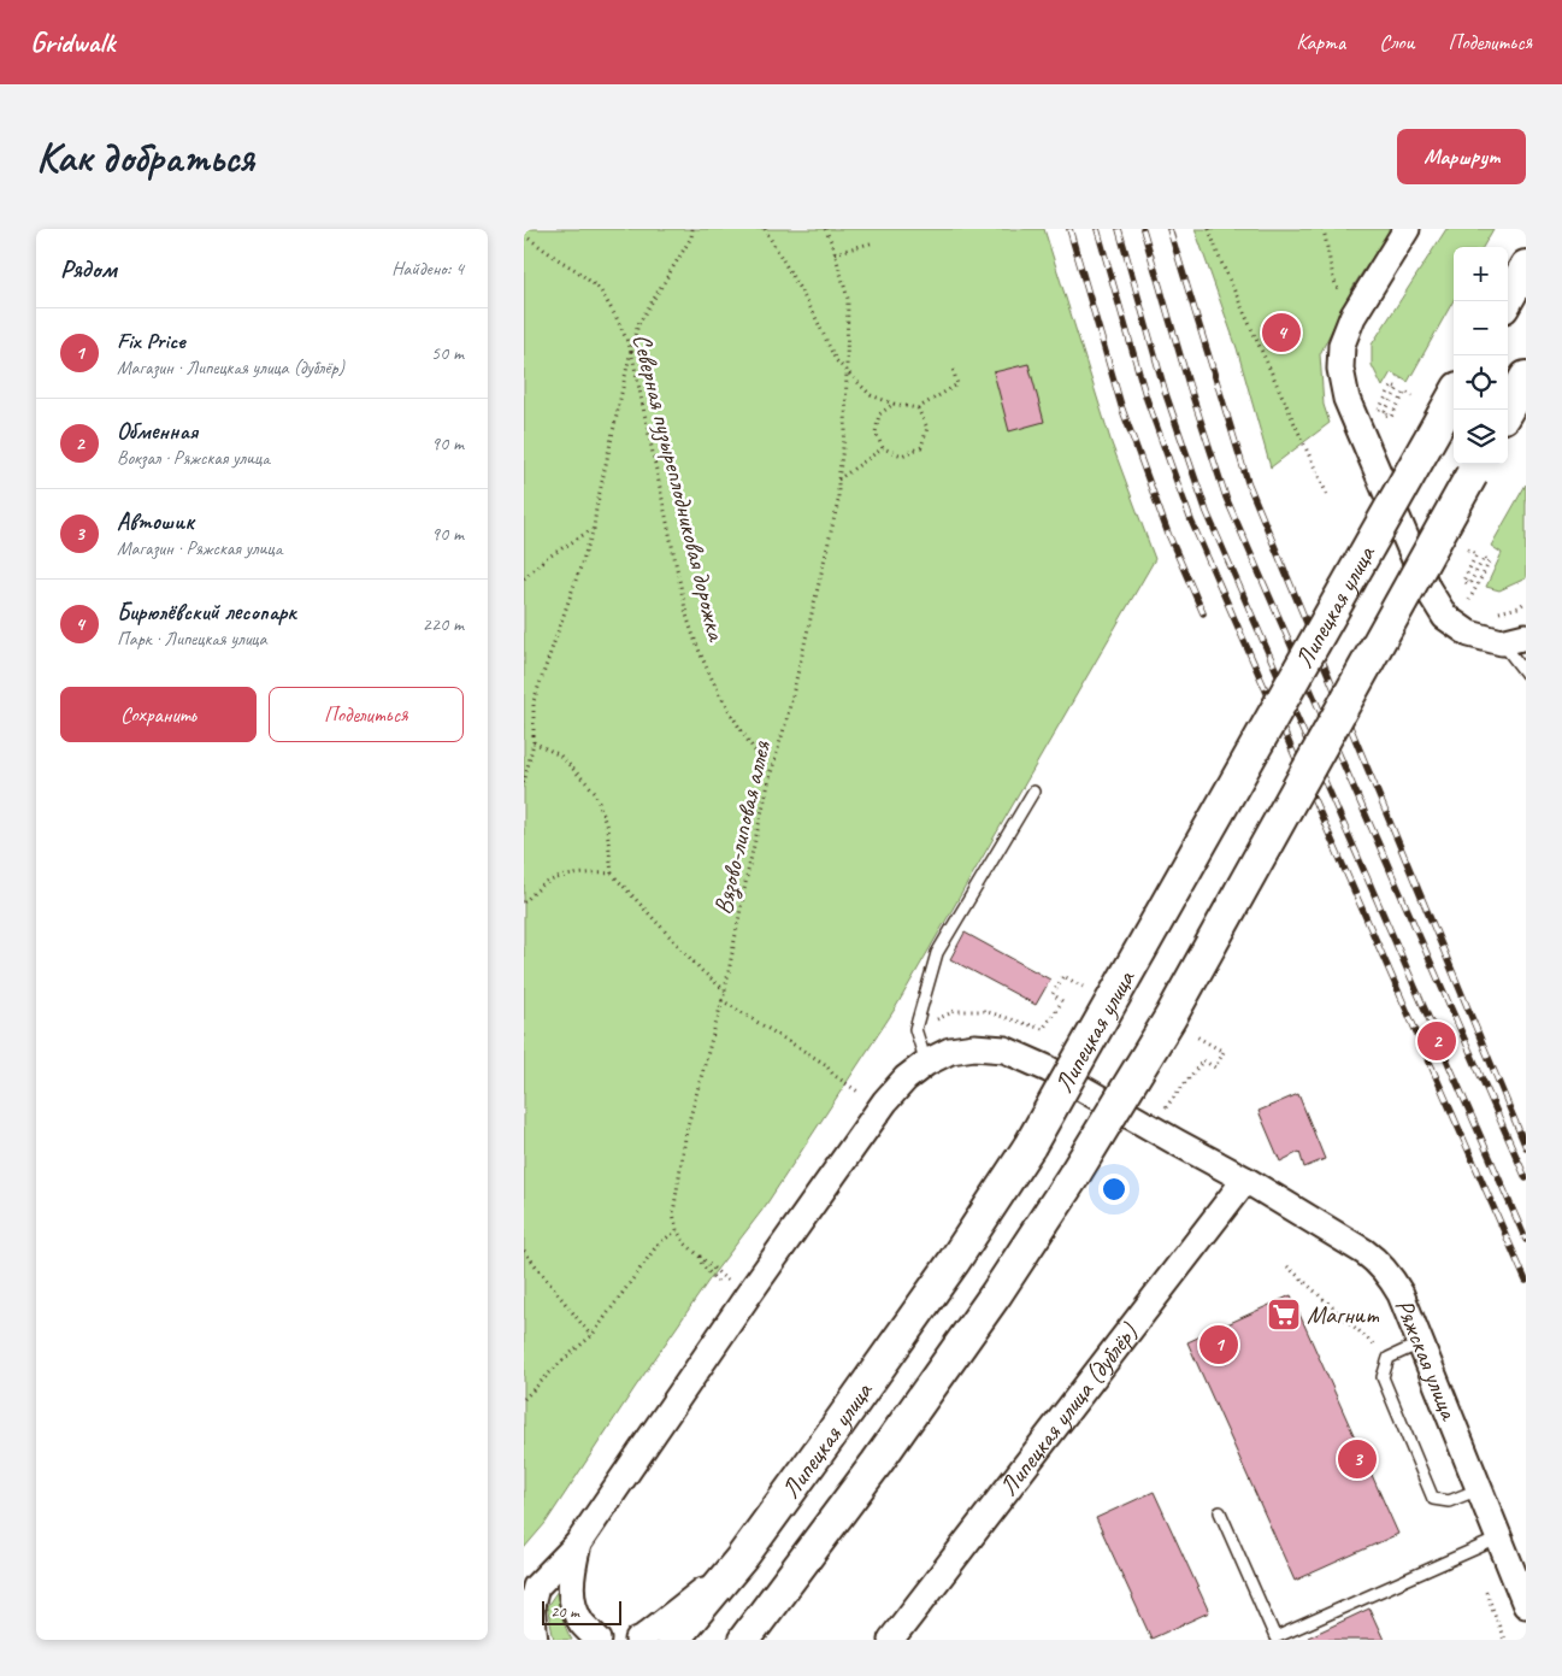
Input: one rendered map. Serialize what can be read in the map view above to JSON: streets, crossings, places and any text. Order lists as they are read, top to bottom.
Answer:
{
  "streets": {
    "main road": ["Липецкая улица"],
    "street": ["Ряжская улица", "Липецкая улица (дублёр)"],
    "path": ["Северная пузыреплодниковая дорожка", "Вязово-липовая аллея"]
  },
  "crossings": [
    ["Северная пузыреплодниковая дорожка", "Вязово-липовая аллея"],
    ["Ряжская улица", "Липецкая улица (дублёр)"]
  ],
  "places": {
    "supermarket": ["Магнит"]
  },
  "scale_bar": "20 m",
  "page": {
    "header": "Gridwalk",
    "nav": ["Карта", "Слои", "Поделиться"],
    "buttons": [
      "Маршрут",
      ["Сохранить", "Поделиться"]
    ],
    "title": "Как добраться",
    "heading": ["Рядом", "Найдено: 4"],
    "map_buttons": ["+", "−"],
    "list": [
      {
        "mark": "1",
        "name": "Fix Price",
        "note": "Магазин · Липецкая улица (дублёр)",
        "value": "50 m"
      },
      {
        "mark": "2",
        "name": "Обменная",
        "note": "Вокзал · Ряжская улица",
        "value": "90 m"
      },
      {
        "mark": "3",
        "name": "Автошик",
        "note": "Магазин · Ряжская улица",
        "value": "90 m"
      },
      {
        "mark": "4",
        "name": "Бирюлёвский лесопарк",
        "note": "Парк · Липецкая улица",
        "value": "220 m"
      }
    ],
    "pins": [
      "4",
      "2",
      "1",
      "3"
    ],
    "scale": "20 m"
  }
}
